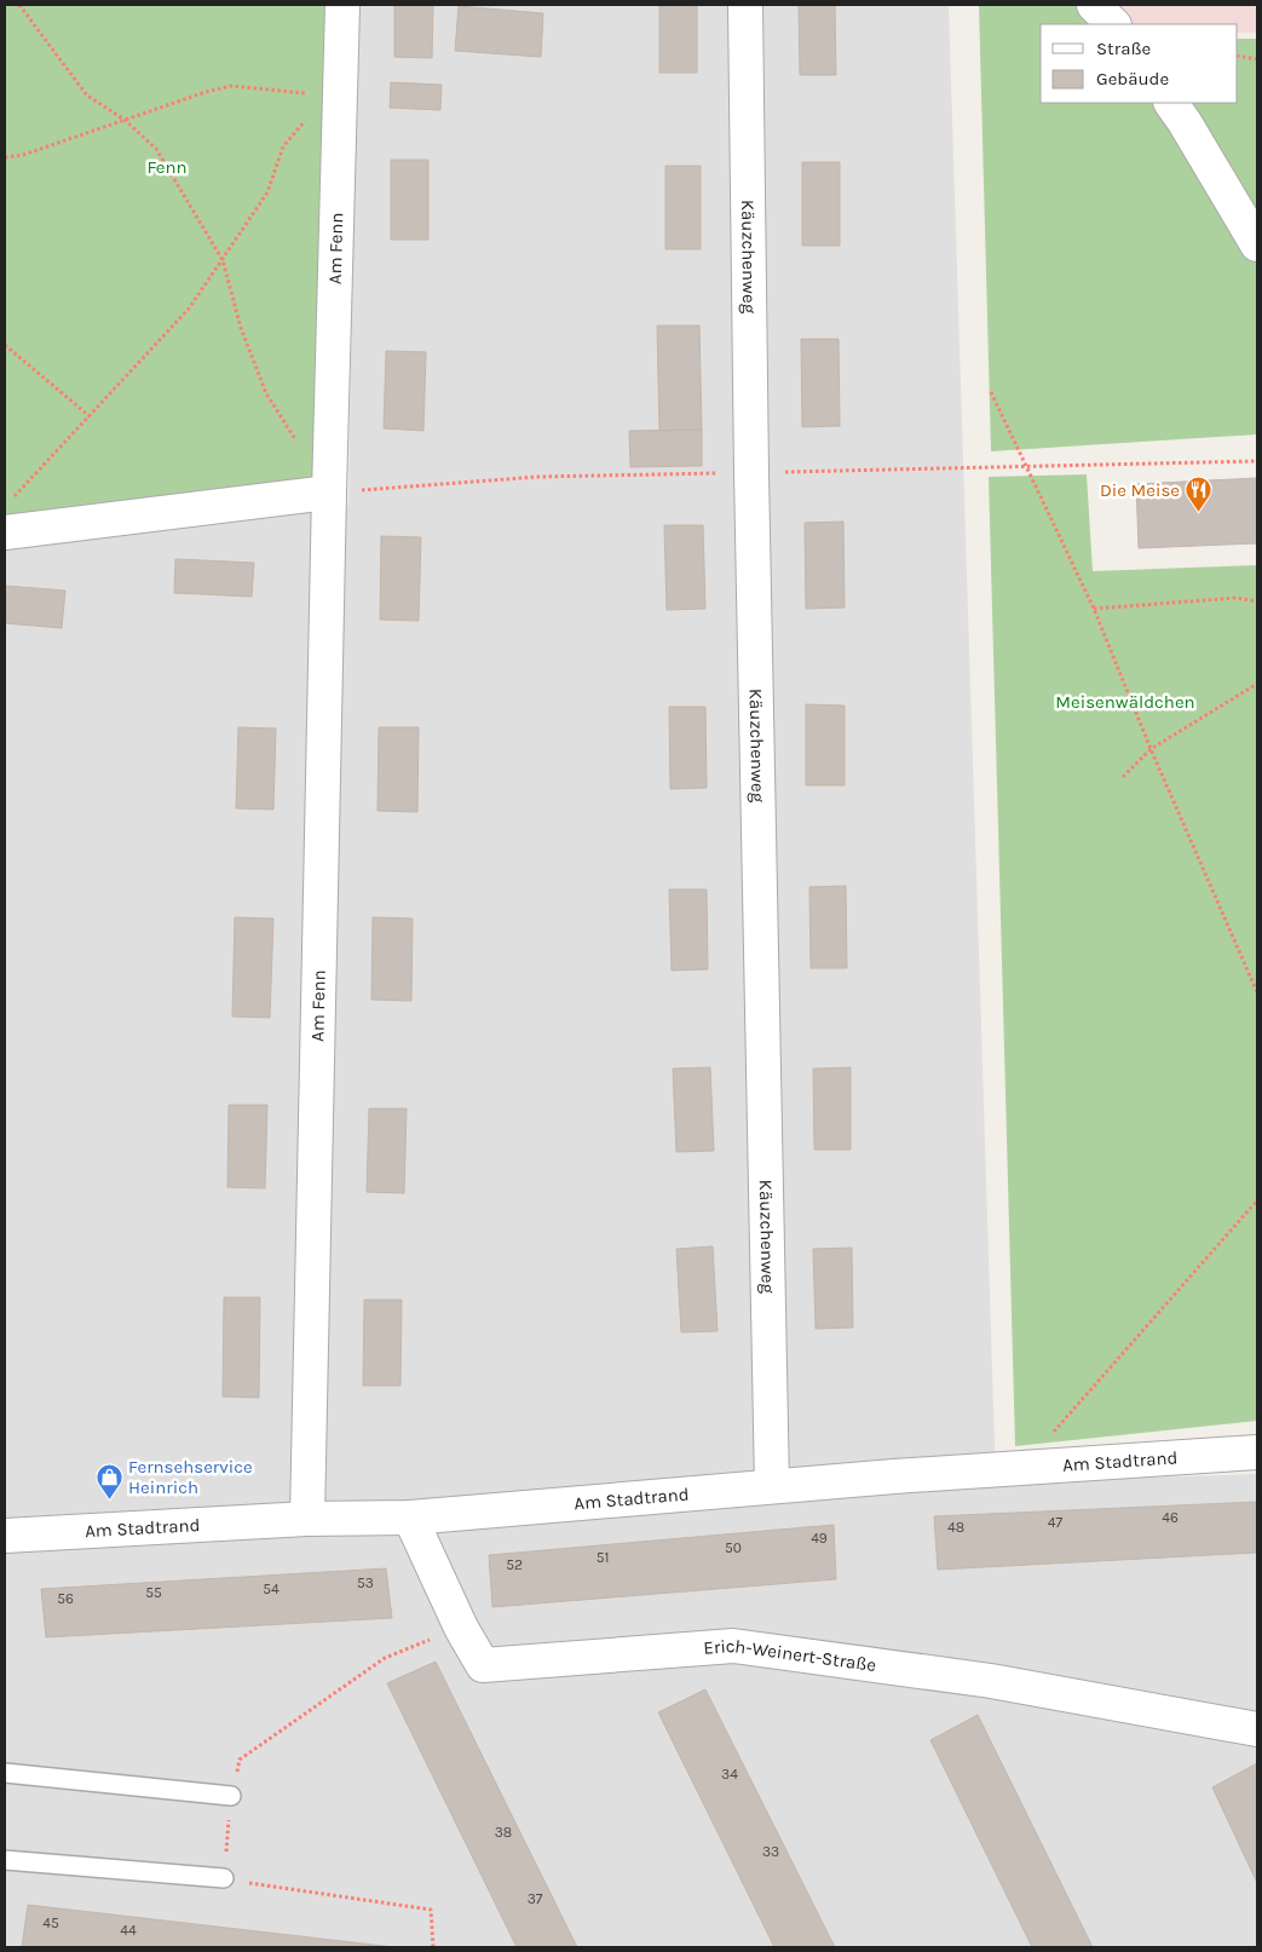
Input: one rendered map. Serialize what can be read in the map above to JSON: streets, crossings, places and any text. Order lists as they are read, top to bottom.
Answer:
{
  "streets": {
    "street": [
      "Am Fenn",
      "Käuzchenweg",
      "Am Stadtrand",
      "Erich-Weinert-Straße"
    ]
  },
  "crossings": [
    ["Am Fenn", "Am Stadtrand"],
    ["Käuzchenweg", "Am Stadtrand"],
    ["Am Stadtrand", "Erich-Weinert-Straße"]
  ],
  "parks": ["Fenn", "Meisenwäldchen"],
  "places": {
    "restaurant": ["Die Meise"],
    "shop": ["Fernsehservice Heinrich"]
  },
  "house_numbers": [
    "46",
    "47",
    "48",
    "49",
    "50",
    "51",
    "52",
    "53",
    "54",
    "55",
    "56",
    "34",
    "38",
    "33",
    "37",
    "45",
    "44"
  ],
  "legend": ["Straße", "Gebäude"]
}
